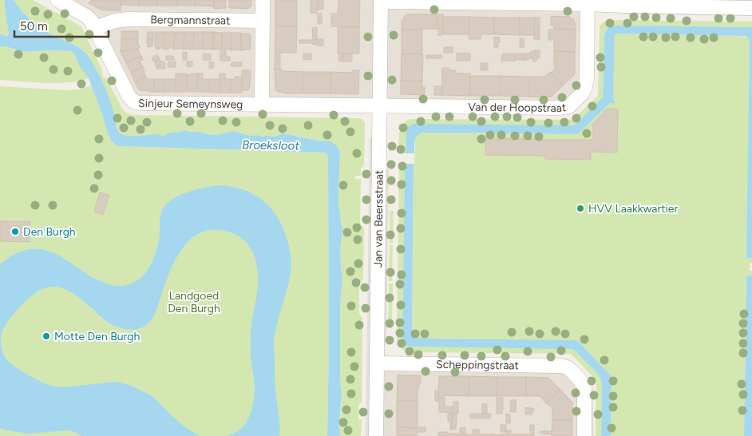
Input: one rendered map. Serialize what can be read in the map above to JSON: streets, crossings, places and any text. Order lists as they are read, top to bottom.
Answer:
{
  "streets": {
    "street": [
      "Bergmannstraat",
      "Sinjeur Semeynsweg",
      "Van der Hoopstraat",
      "Jan van Beersstraat",
      "Scheppingstraat"
    ]
  },
  "crossings": [
    ["Bergmannstraat", "Sinjeur Semeynsweg"],
    ["Sinjeur Semeynsweg", "Van der Hoopstraat"],
    ["Sinjeur Semeynsweg", "Jan van Beersstraat"],
    ["Van der Hoopstraat", "Jan van Beersstraat"],
    ["Jan van Beersstraat", "Scheppingstraat"]
  ],
  "water": ["Broeksloot"],
  "parks": ["Landgoed Den Burgh"],
  "places": ["HVV Laakkwartier", "Den Burgh", "Motte Den Burgh"],
  "scale_bar": "50 m"
}
